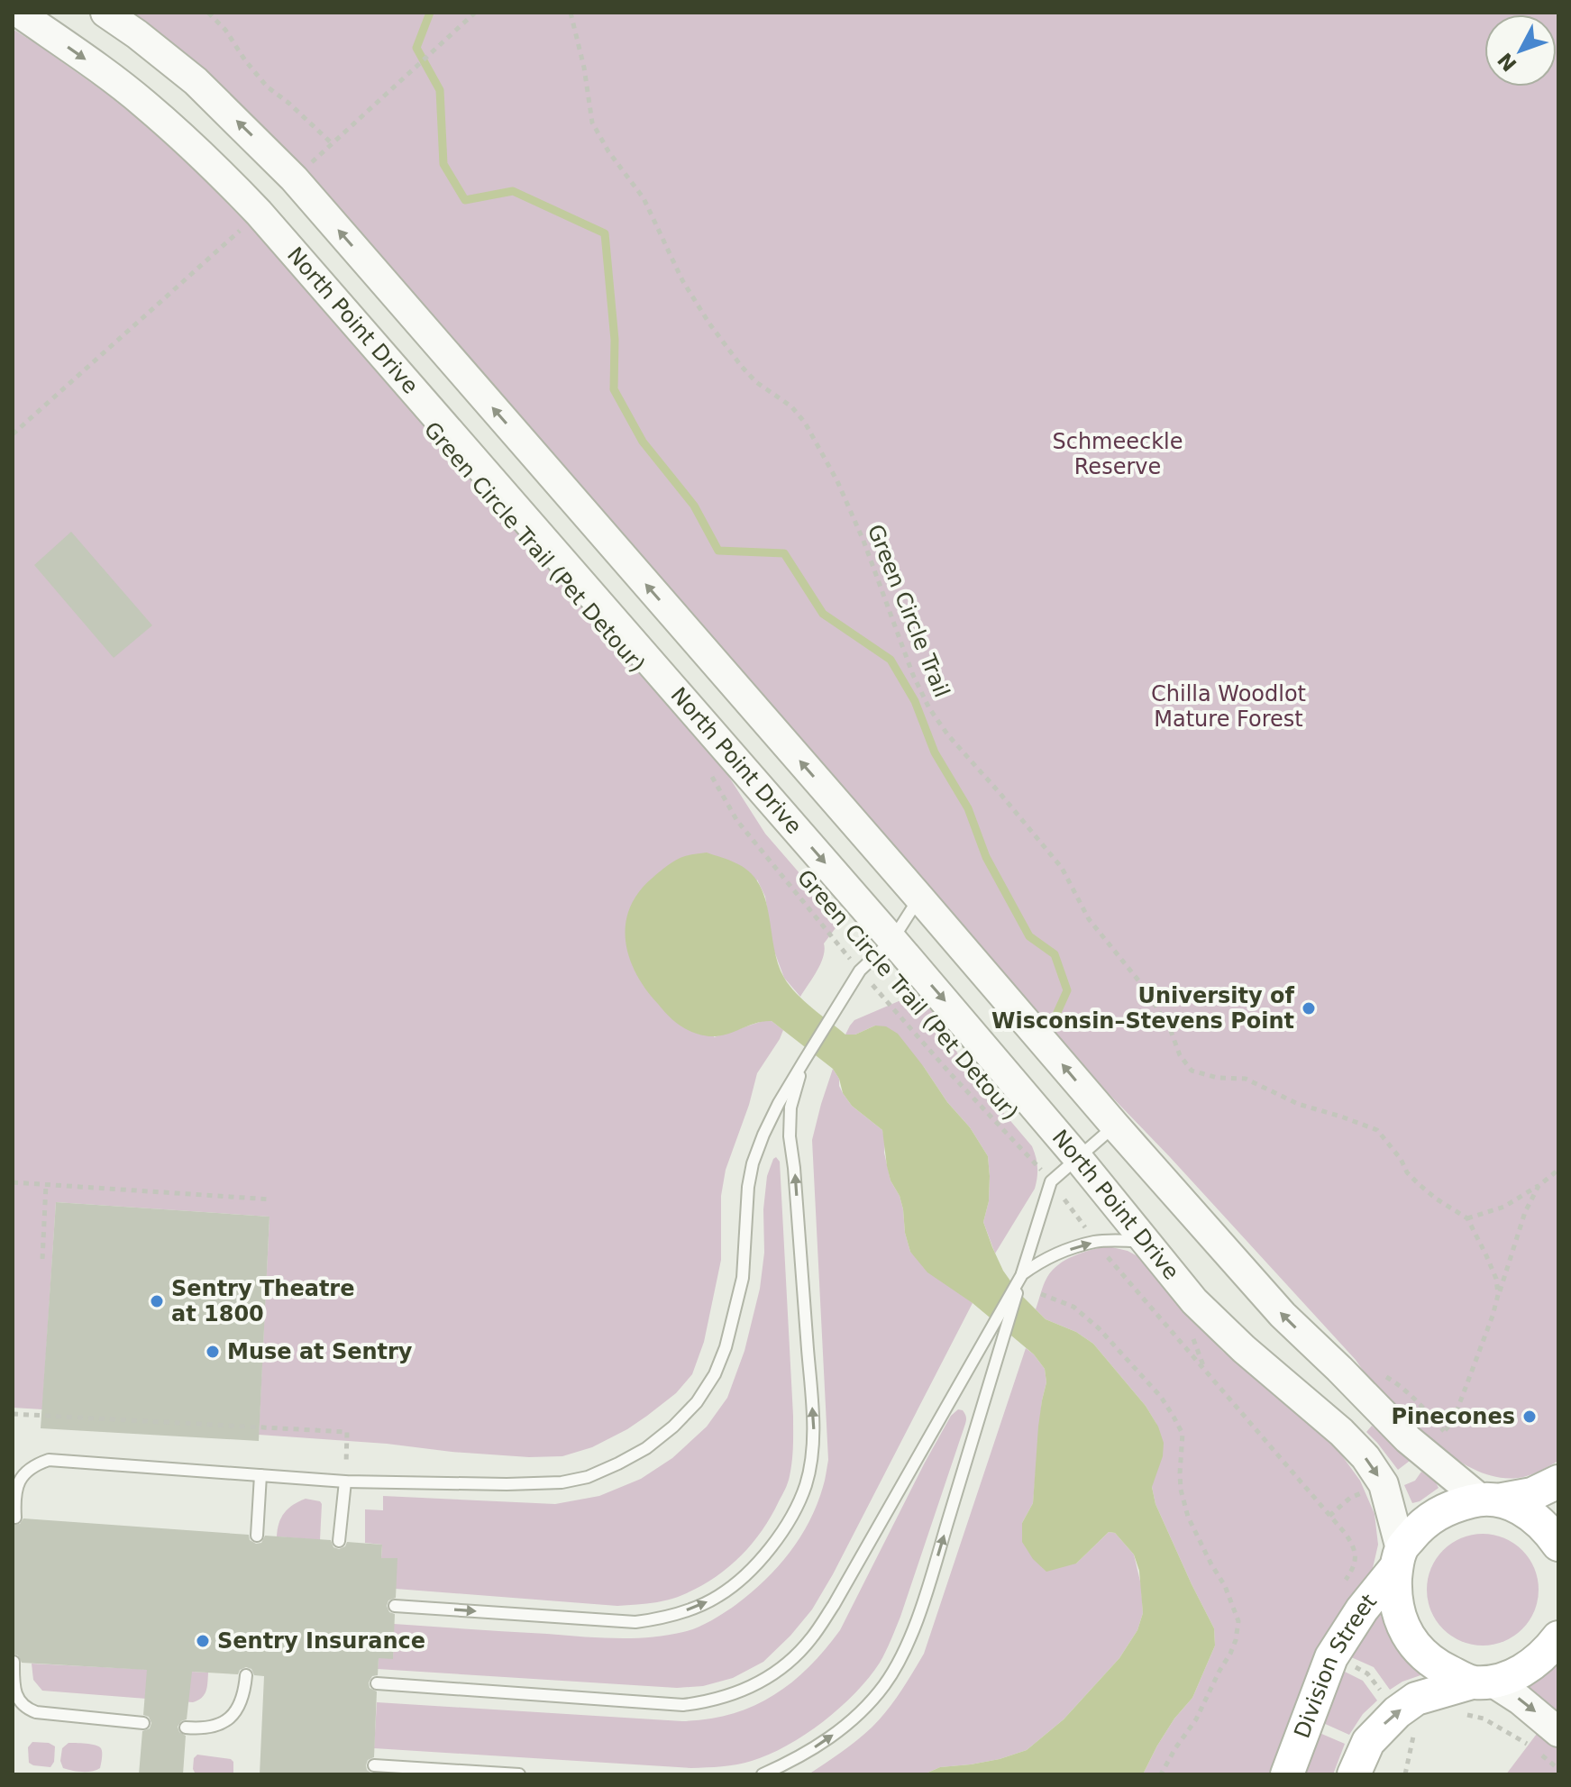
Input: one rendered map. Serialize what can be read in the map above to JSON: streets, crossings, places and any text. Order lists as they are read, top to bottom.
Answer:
{
  "streets": {
    "main road": ["Division Street"],
    "street": ["North Point Drive"],
    "path": ["Green Circle Trail (Pet Detour)", "Green Circle Trail"]
  },
  "crossings": [
    ["North Point Drive", "Division Street"]
  ],
  "parks": ["Schmeeckle Reserve", "Chilla Woodlot Mature Forest"],
  "places": [
    "University of Wisconsin–Stevens Point",
    "Sentry Theatre at 1800",
    "Muse at Sentry",
    "Pinecones",
    "Sentry Insurance"
  ],
  "north": "bottom left"
}
